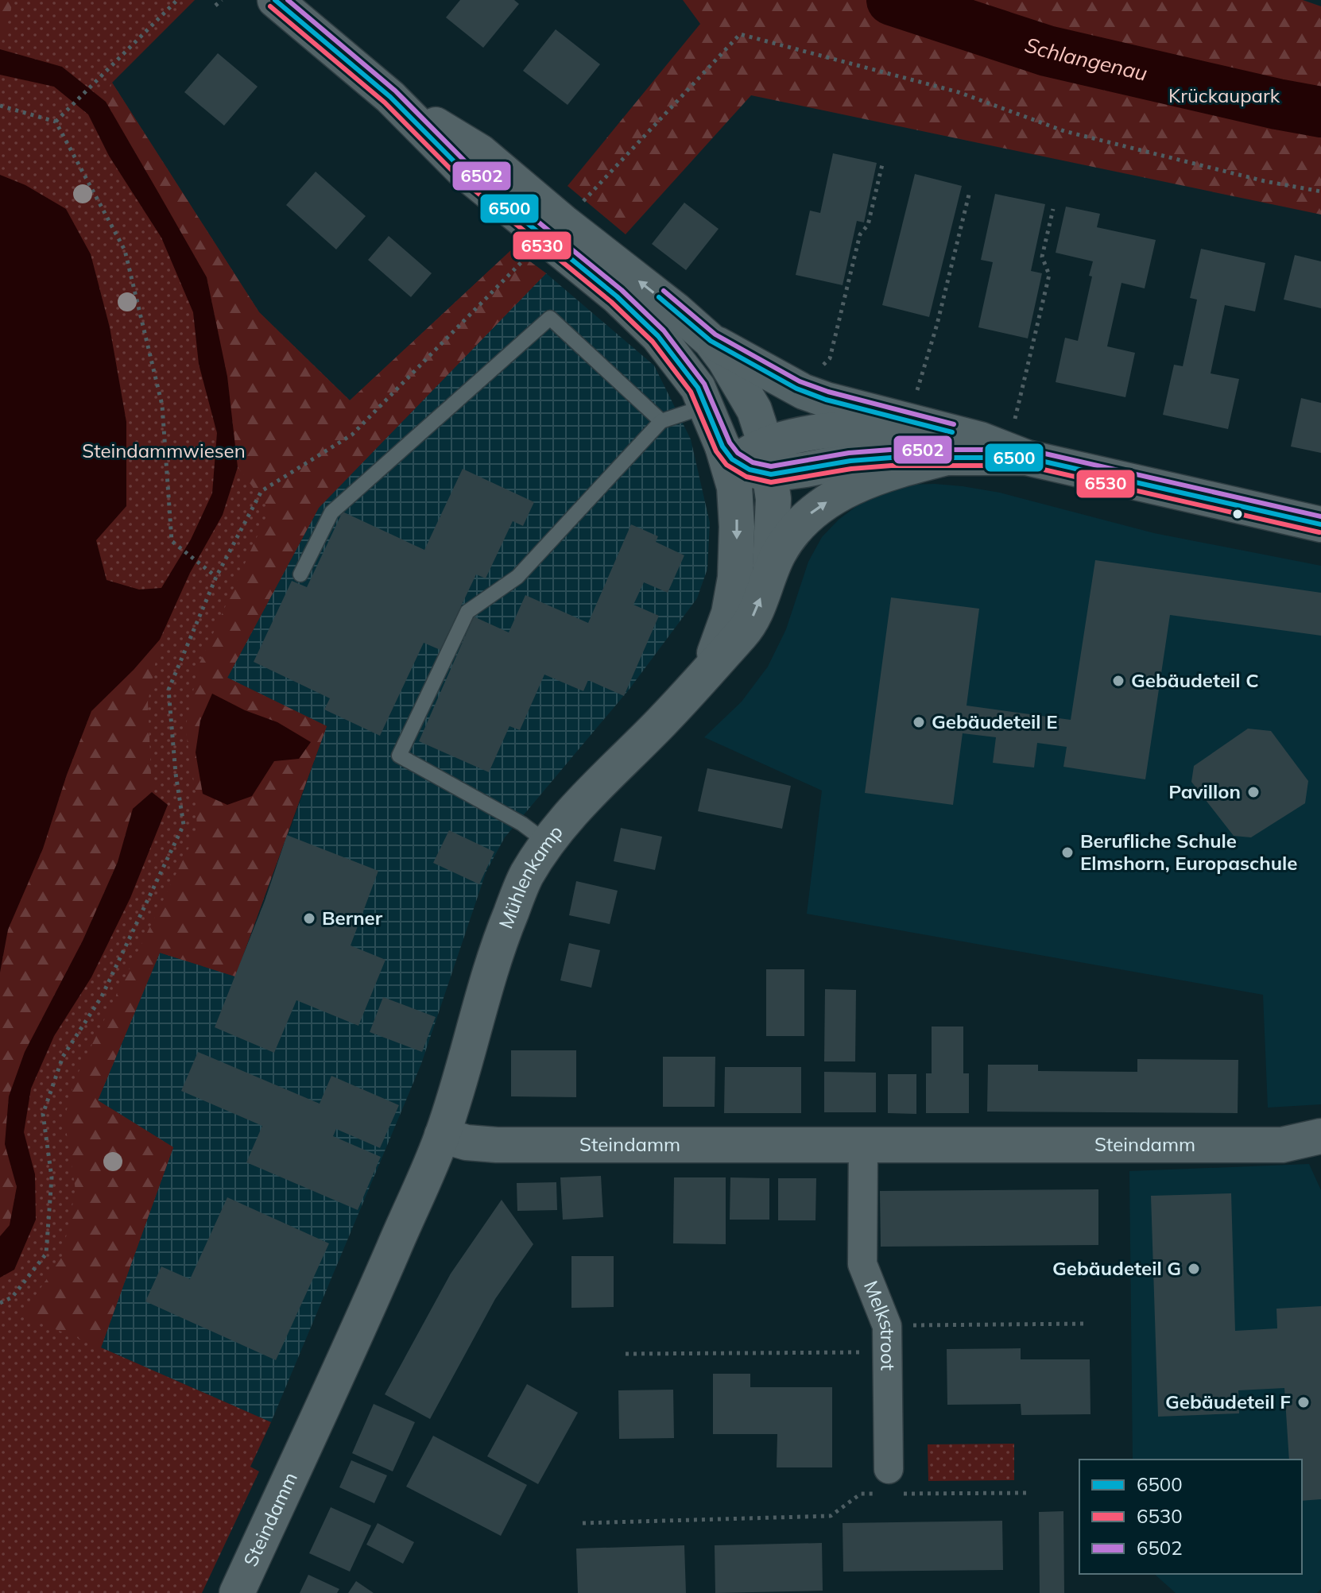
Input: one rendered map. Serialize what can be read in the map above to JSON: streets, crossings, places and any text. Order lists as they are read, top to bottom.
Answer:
{
  "streets": {
    "street": ["Mühlenkamp", "Steindamm", "Melkstroot"]
  },
  "crossings": [
    ["Mühlenkamp", "Steindamm"],
    ["Steindamm", "Melkstroot"]
  ],
  "water": ["Schlangenau"],
  "parks": ["Krückaupark", "Steindammwiesen"],
  "places": [
    "Gebäudeteil C",
    "Gebäudeteil E",
    "Pavillon",
    "Berufliche Schule Elmshorn, Europaschule",
    "Berner",
    "Gebäudeteil G",
    "Gebäudeteil F"
  ],
  "lines": ["transit line 6500", "transit line 6502", "transit line 6530"],
  "legend": ["6500", "6530", "6502"]
}
